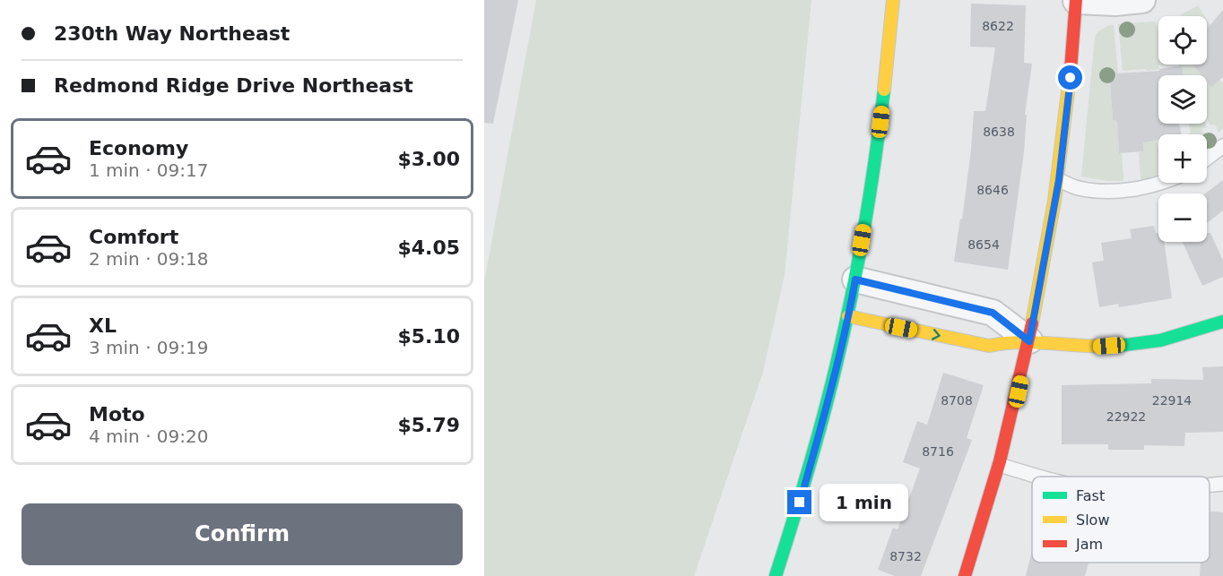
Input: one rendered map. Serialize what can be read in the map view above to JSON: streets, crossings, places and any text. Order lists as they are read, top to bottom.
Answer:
{
  "house_numbers": [
    "8622",
    "8638",
    "8646",
    "8654",
    "8708",
    "22914",
    "22922",
    "8716",
    "8732"
  ],
  "legend": ["Fast", "Slow", "Jam"],
  "page": {
    "banner": ["230th Way Northeast", "Redmond Ridge Drive Northeast"],
    "map_buttons": ["+", "−"],
    "list": [
      {
        "name": "Economy",
        "note": "1 min · 09:17",
        "value": "$3.00"
      },
      {
        "name": "Comfort",
        "note": "2 min · 09:18",
        "value": "$4.05"
      },
      {
        "name": "XL",
        "note": "3 min · 09:19",
        "value": "$5.10"
      },
      {
        "name": "Moto",
        "note": "4 min · 09:20",
        "value": "$5.79"
      }
    ],
    "bubble": "1 min",
    "buttons": "Confirm"
  }
}
